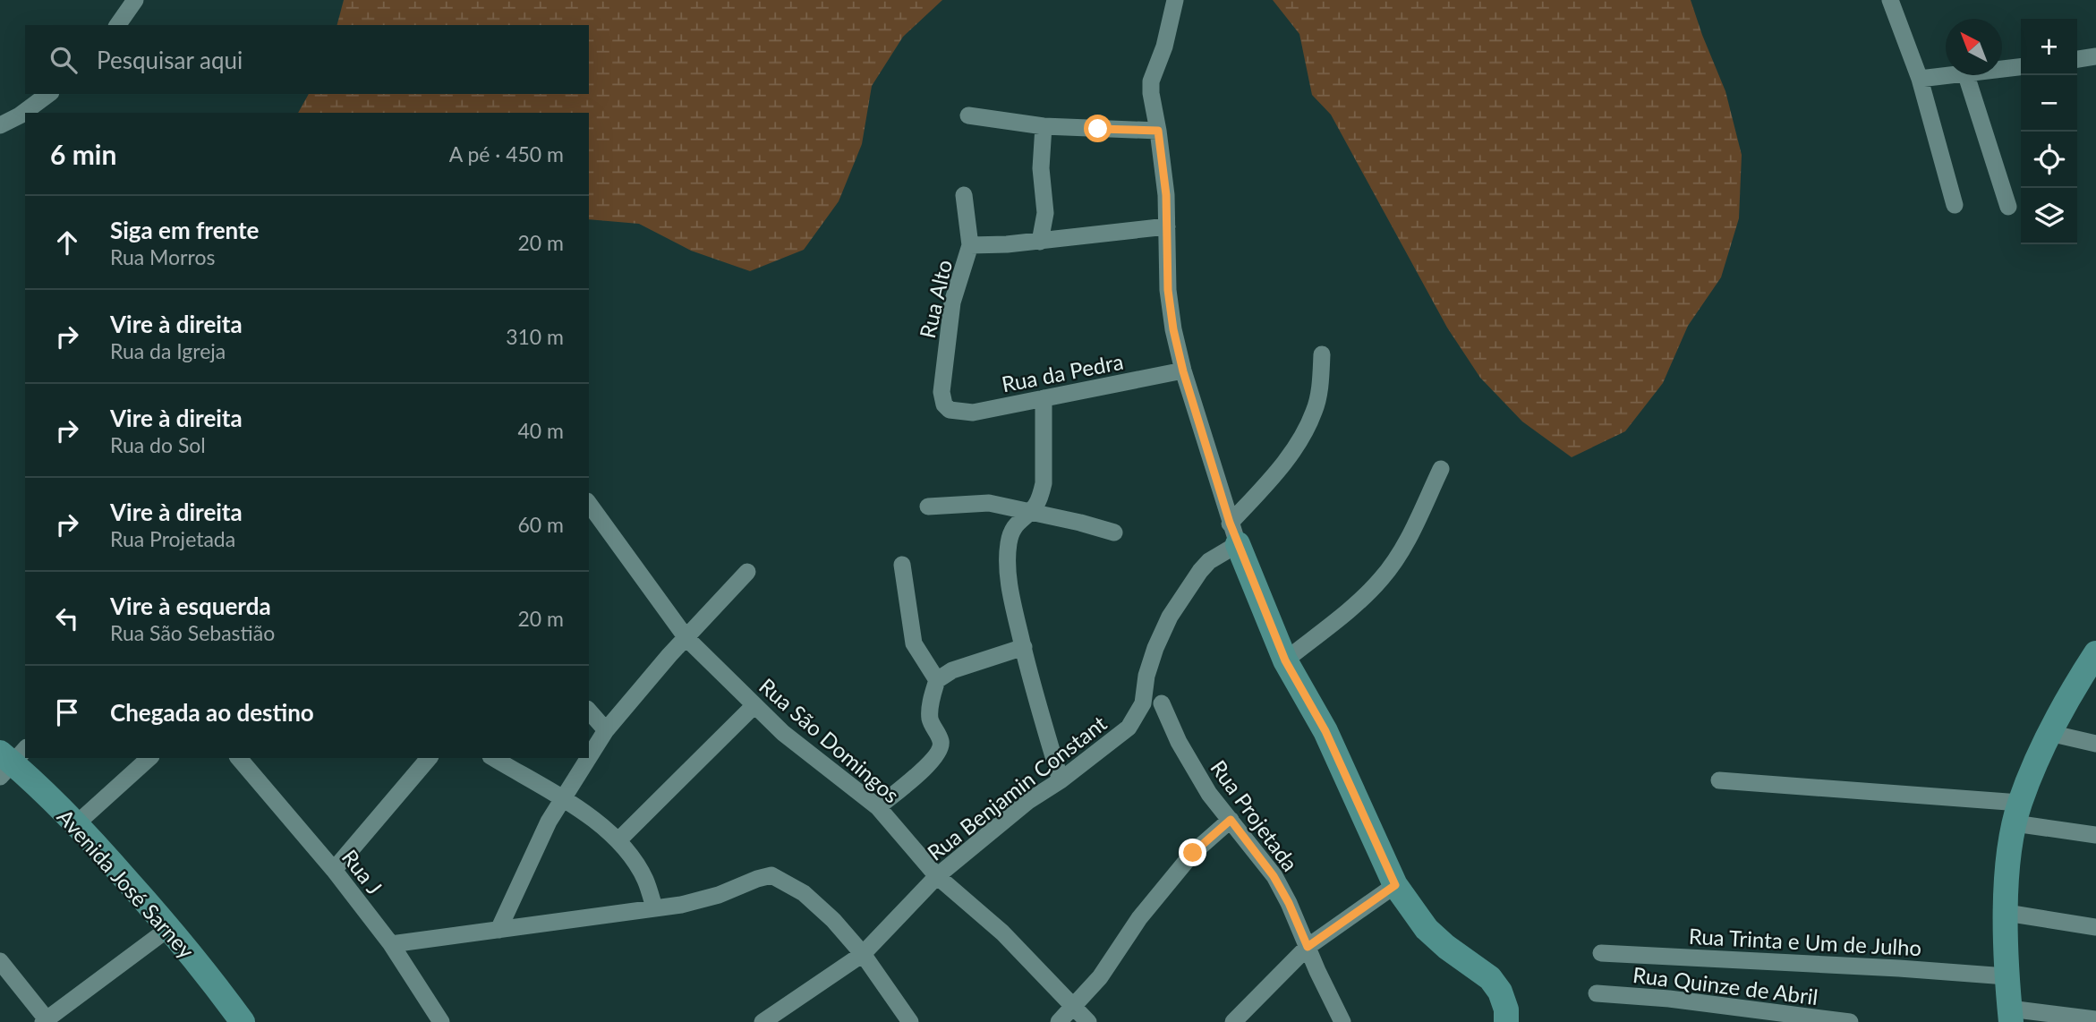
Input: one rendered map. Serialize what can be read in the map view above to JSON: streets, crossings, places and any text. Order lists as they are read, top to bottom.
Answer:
{
  "streets": {
    "street": [
      "Rua Alto",
      "Rua da Pedra",
      "Rua São Domingos",
      "Rua Benjamin Constant",
      "Rua Projetada",
      "Rua J",
      "Avenida José Sarney",
      "Rua Trinta e Um de Julho",
      "Rua Quinze de Abril"
    ]
  },
  "crossings": [
    ["Rua Alto", "Rua da Pedra"],
    ["Rua São Domingos", "Rua Benjamin Constant"]
  ],
  "north": "top left",
  "page": {
    "map_buttons": ["+", "−"],
    "search": "Pesquisar aqui",
    "heading": ["6 min", "A pé · 450 m"],
    "list": [
      ["Siga em frente", "Rua Morros", "20 m"],
      ["Vire à direita", "Rua da Igreja", "310 m"],
      ["Vire à direita", "Rua do Sol", "40 m"],
      ["Vire à direita", "Rua Projetada", "60 m"],
      ["Vire à esquerda", "Rua São Sebastião", "20 m"],
      "Chegada ao destino"
    ]
  }
}
